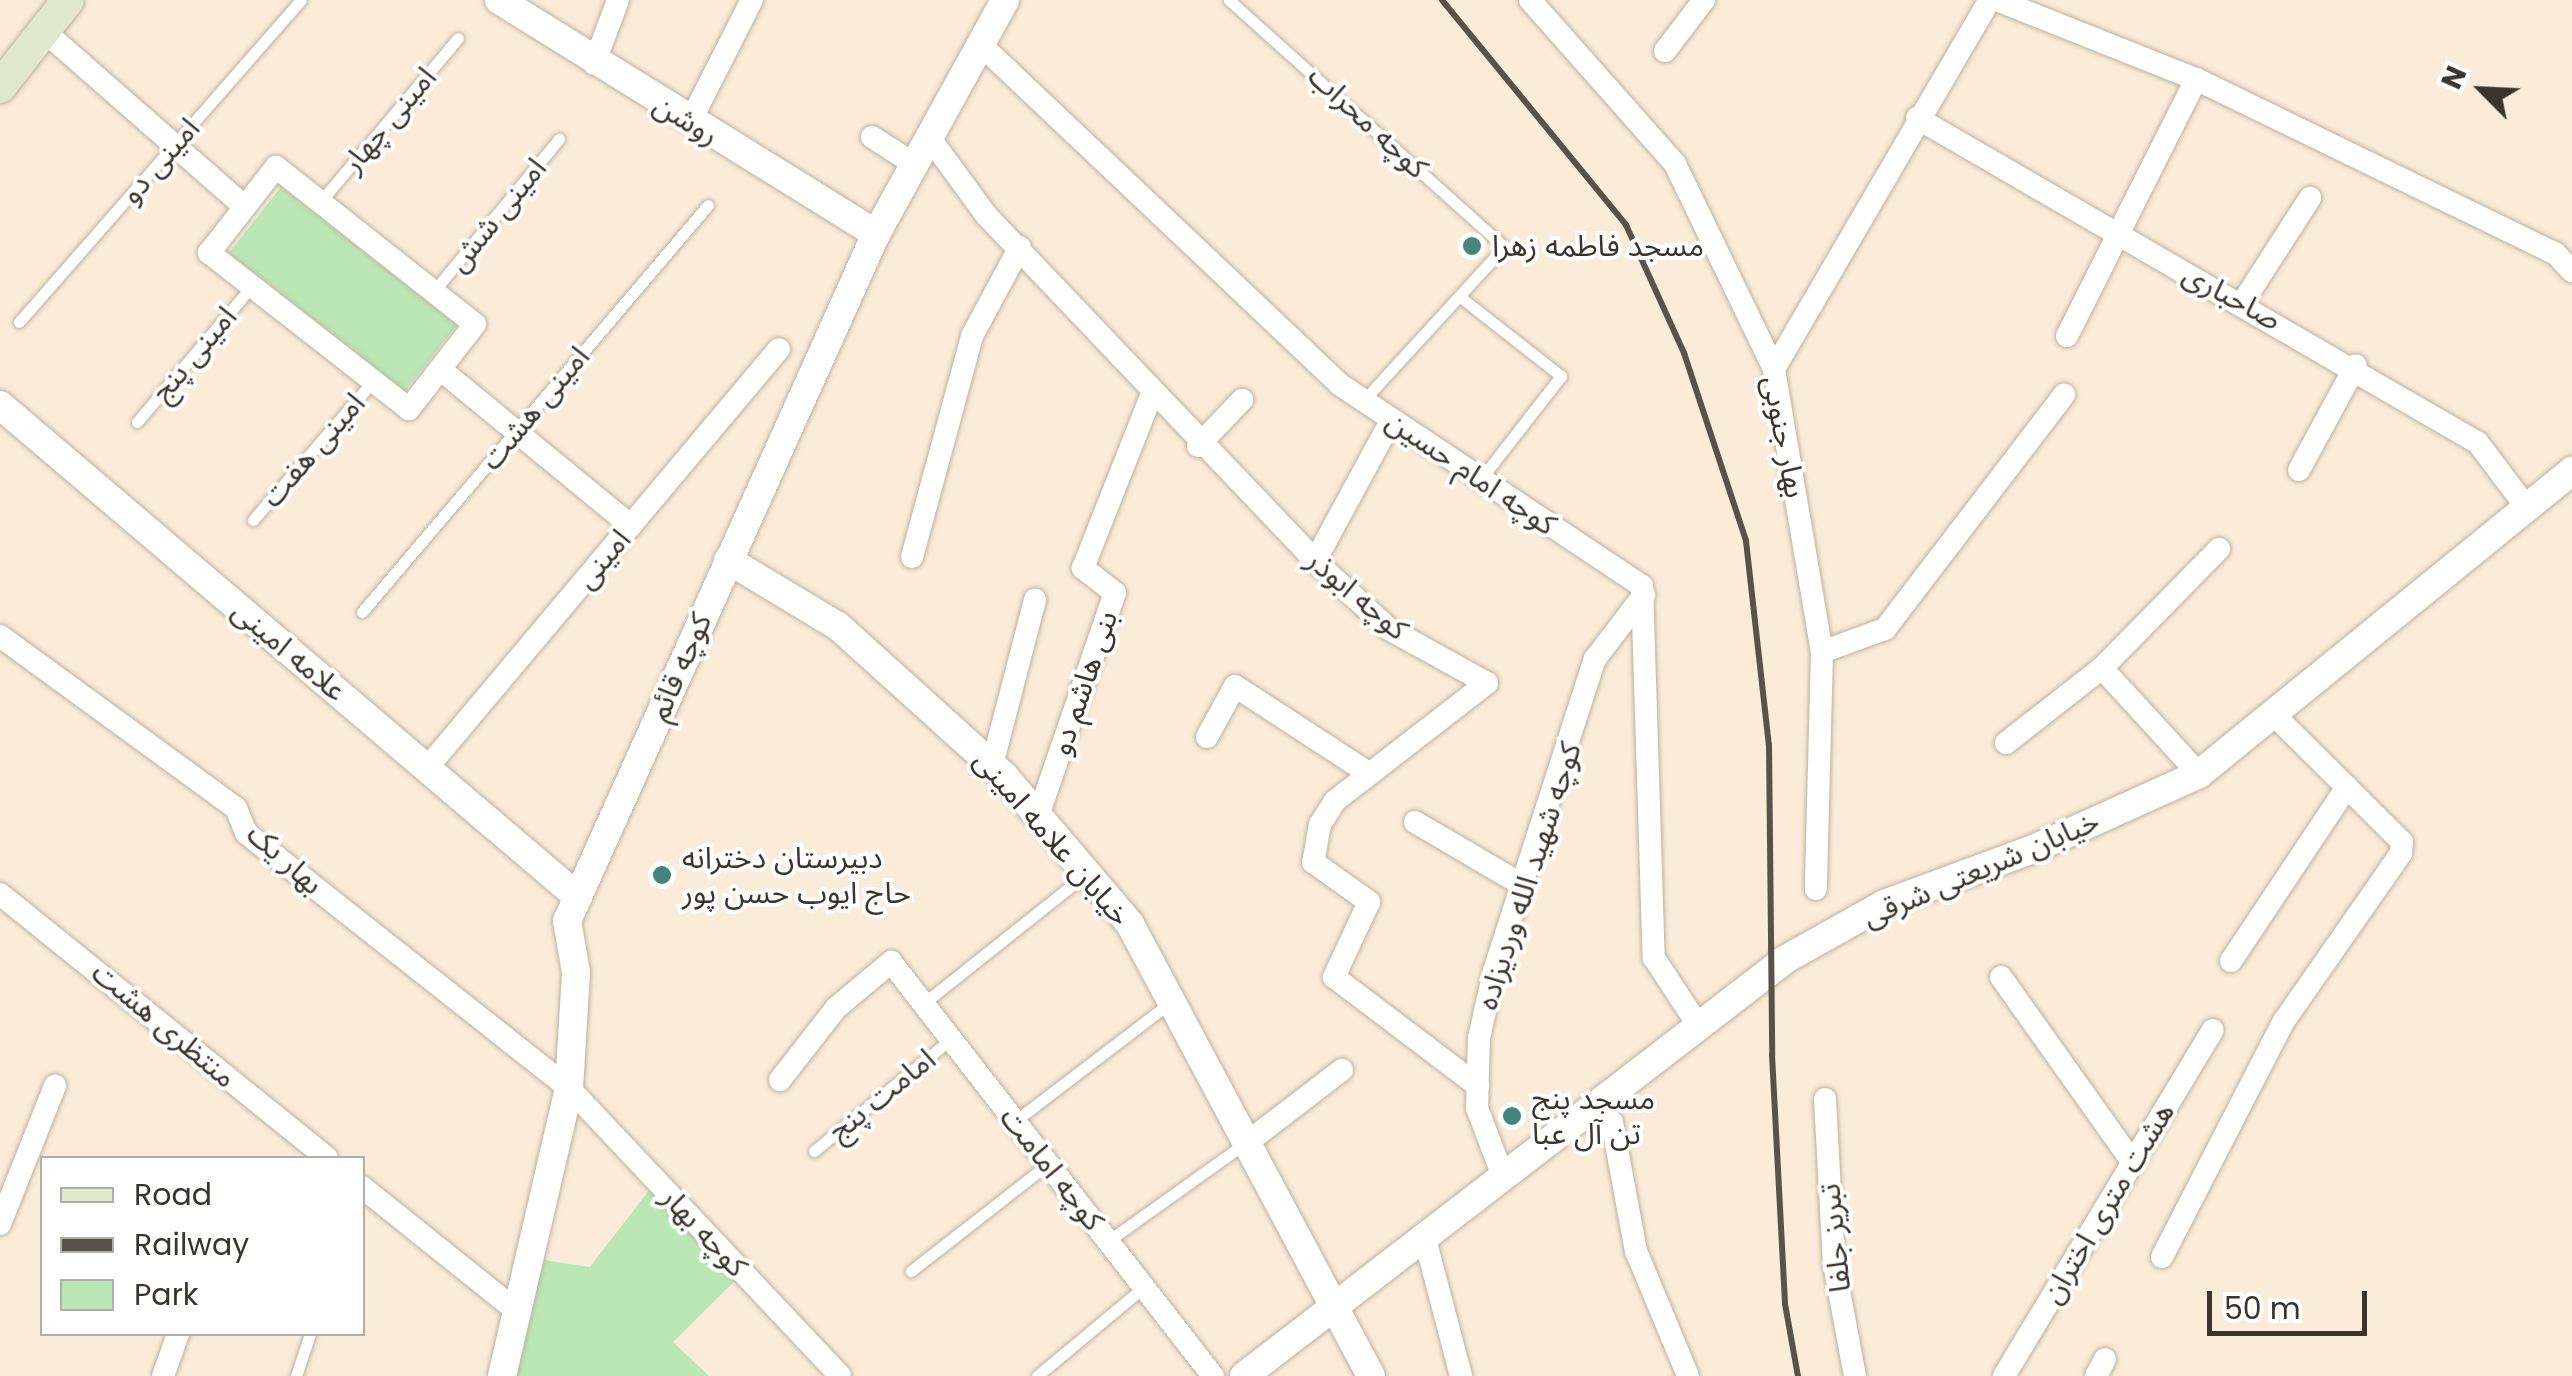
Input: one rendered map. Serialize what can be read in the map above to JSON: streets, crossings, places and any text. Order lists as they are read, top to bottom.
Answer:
{
  "streets": {
    "street": [
      "روشن",
      "صاحباری",
      "بهار جنوبی",
      "کوچه امام حسین",
      "امینی",
      "کوچه ابوذر",
      "علامه امینی",
      "کوچه قائم",
      "بنی هاشم دو",
      "خیابان علامه امینی",
      "بهار یک",
      "خیابان شریعتی شرقی",
      "کوچه شهید الله وردیزاده",
      "منتظری هشت",
      "کوچه امامت",
      "هشت متری اختران",
      "کوچه بهار",
      "تبریز جلفا"
    ],
    "lane": [
      "امینی چهار",
      "کوچه محراب",
      "امینی دو",
      "امینی شش",
      "امینی پنج",
      "امینی هشت",
      "امینی هفت",
      "امامت پنج"
    ]
  },
  "crossings": [
    ["روشن", "کوچه قائم"],
    ["صاحباری", "خیابان شریعتی شرقی"],
    ["کوچه امام حسین", "کوچه قائم"],
    ["کوچه امام حسین", "کوچه شهید الله وردیزاده"],
    ["امینی", "علامه امینی"],
    ["کوچه ابوذر", "کوچه قائم"],
    ["کوچه ابوذر", "بنی هاشم دو"],
    ["کوچه ابوذر", "کوچه شهید الله وردیزاده"],
    ["علامه امینی", "کوچه قائم"],
    ["کوچه قائم", "خیابان علامه امینی"],
    ["کوچه قائم", "بهار یک"],
    ["کوچه قائم", "کوچه بهار"],
    ["بنی هاشم دو", "خیابان علامه امینی"],
    ["خیابان علامه امینی", "خیابان شریعتی شرقی"],
    ["بهار یک", "کوچه بهار"],
    ["خیابان شریعتی شرقی", "کوچه شهید الله وردیزاده"],
    ["امامت پنج", "کوچه امامت"]
  ],
  "places": ["مسجد فاطمه زهرا", "دبیرستان دخترانه حاج ایوب حسن پور", "مسجد پنج تن آل عبا"],
  "legend": ["Road", "Railway", "Park"],
  "scale_bar": "50 m",
  "north": "top left"
}
